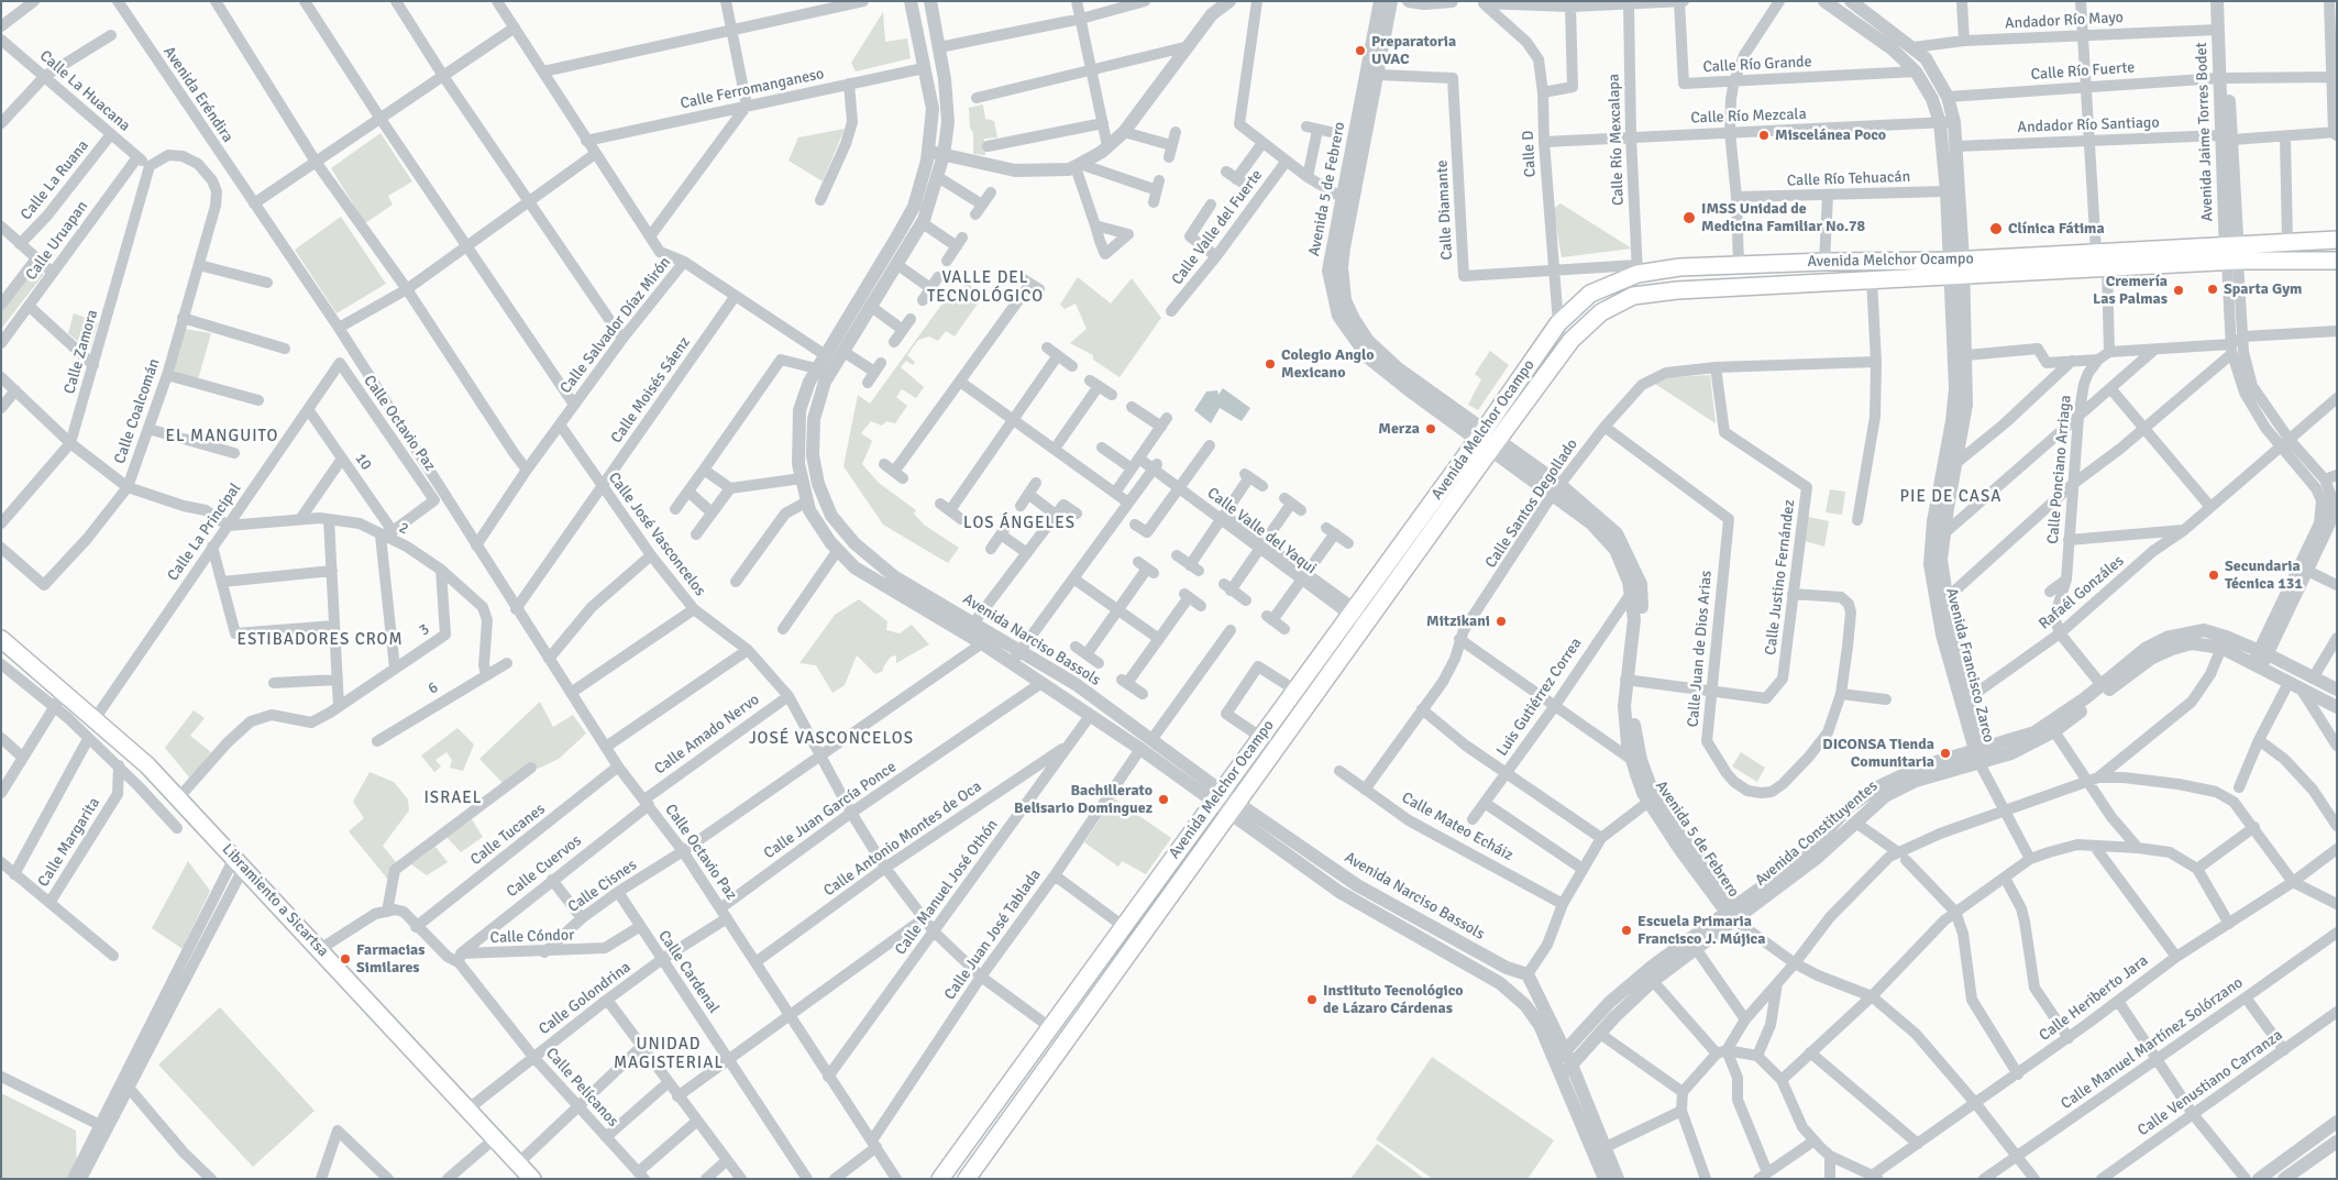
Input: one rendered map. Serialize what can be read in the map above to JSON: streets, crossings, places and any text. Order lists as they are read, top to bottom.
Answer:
{
  "streets": {
    "main road": ["Avenida Melchor Ocampo", "Libramiento a Sicartsa"],
    "street": [
      "Andador Río Mayo",
      "Calle Río Grande",
      "Calle Río Fuerte",
      "Calle Ferromanganeso",
      "Calle La Huacana",
      "Avenida Eréndira",
      "Calle Río Mezcala",
      "Andador Río Santiago",
      "Avenida Jaime Torres Bodet",
      "Calle Río Mexcalapa",
      "Calle D",
      "Calle Río Tehuacán",
      "Calle La Ruana",
      "Avenida 5 de Febrero",
      "Calle Diamante",
      "Calle Valle del Fuerte",
      "Calle Uruapan",
      "Calle Salvador Díaz Mirón",
      "Calle Zamora",
      "Calle Moisés Sáenz",
      "Calle Coalcomán",
      "Calle Octavio Paz",
      "10",
      "Calle Ponciano Arriaga",
      "Calle Santos Degollado",
      "2",
      "Calle Valle del Yaqui",
      "Calle La Principal",
      "Calle José Vasconcelos",
      "Calle Justino Fernández",
      "Rafaél Gonzáles",
      "3",
      "Avenida Narciso Bassols",
      "Calle Juan de Dios Arias",
      "Avenida Francisco Zarco",
      "6",
      "Luis Gutiérrez Correa",
      "Calle Amado Nervo",
      "Calle Juan García Ponce",
      "Calle Mateo Echáiz",
      "Avenida Constituyentes",
      "Calle Tucanes",
      "Calle Antonio Montes de Oca",
      "Calle Margarita",
      "Calle Cuervos",
      "Calle Cisnes",
      "Calle Manuel José Othón",
      "Calle Juan José Tablada",
      "Calle Cóndor",
      "Calle Cardenal",
      "Calle Golondrina",
      "Calle Heriberto Jara",
      "Calle Manuel Martínez Solórzano",
      "Calle Venustiano Carranza",
      "Calle Pelícanos"
    ]
  },
  "crossings": [
    ["Andador Río Mayo", "Avenida Jaime Torres Bodet"],
    ["Andador Río Mayo", "Avenida Francisco Zarco"],
    ["Calle Río Grande", "Avenida Francisco Zarco"],
    ["Calle Río Fuerte", "Avenida Jaime Torres Bodet"],
    ["Calle Río Fuerte", "Avenida Francisco Zarco"],
    ["Calle Ferromanganeso", "Avenida Narciso Bassols"],
    ["Calle La Huacana", "Calle La Ruana"],
    ["Calle La Huacana", "Calle Uruapan"],
    ["Calle La Huacana", "Calle Zamora"],
    ["Calle La Huacana", "Calle Coalcomán"],
    ["Avenida Eréndira", "Calle Octavio Paz"],
    ["Calle Río Mezcala", "Calle Río Mexcalapa"],
    ["Calle Río Mezcala", "Calle D"],
    ["Calle Río Mezcala", "Avenida Francisco Zarco"],
    ["Andador Río Santiago", "Avenida Jaime Torres Bodet"],
    ["Andador Río Santiago", "Avenida Francisco Zarco"],
    ["Avenida Jaime Torres Bodet", "Avenida Melchor Ocampo"],
    ["Calle Río Mexcalapa", "Calle Diamante"],
    ["Calle Río Mexcalapa", "Avenida Melchor Ocampo"],
    ["Calle D", "Calle Diamante"],
    ["Calle D", "Avenida Melchor Ocampo"],
    ["Calle Río Tehuacán", "Avenida Francisco Zarco"],
    ["Avenida 5 de Febrero", "Calle Diamante"],
    ["Avenida 5 de Febrero", "Avenida Melchor Ocampo"],
    ["Avenida 5 de Febrero", "Calle Santos Degollado"],
    ["Avenida 5 de Febrero", "Luis Gutiérrez Correa"],
    ["Avenida 5 de Febrero", "Avenida Constituyentes"],
    ["Avenida 5 de Febrero", "Calle Heriberto Jara"],
    ["Avenida 5 de Febrero", "Calle Manuel Martínez Solórzano"],
    ["Calle Diamante", "Avenida Melchor Ocampo"],
    ["Avenida Melchor Ocampo", "Calle Valle del Yaqui"],
    ["Avenida Melchor Ocampo", "Calle José Vasconcelos"],
    ["Avenida Melchor Ocampo", "Avenida Narciso Bassols"],
    ["Avenida Melchor Ocampo", "Avenida Francisco Zarco"],
    ["Calle Salvador Díaz Mirón", "Calle Moisés Sáenz"],
    ["Calle Salvador Díaz Mirón", "Calle Octavio Paz"],
    ["Calle Salvador Díaz Mirón", "Calle José Vasconcelos"],
    ["Calle Salvador Díaz Mirón", "Avenida Narciso Bassols"],
    ["Calle Zamora", "Calle Coalcomán"],
    ["Calle Moisés Sáenz", "Calle Octavio Paz"],
    ["Calle Moisés Sáenz", "Calle José Vasconcelos"],
    ["Calle Octavio Paz", "10"],
    ["Calle Octavio Paz", "2"],
    ["Calle Octavio Paz", "Calle La Principal"],
    ["Calle Octavio Paz", "Calle Amado Nervo"],
    ["Calle Octavio Paz", "Calle Juan García Ponce"],
    ["Calle Octavio Paz", "Calle Tucanes"],
    ["Calle Octavio Paz", "Calle Antonio Montes de Oca"],
    ["Calle Octavio Paz", "Calle Cuervos"],
    ["Calle Octavio Paz", "Calle Cisnes"],
    ["Calle Octavio Paz", "Calle Manuel José Othón"],
    ["Calle Octavio Paz", "Calle Juan José Tablada"],
    ["Calle Octavio Paz", "Calle Golondrina"],
    ["10", "2"],
    ["10", "Calle La Principal"],
    ["Calle Ponciano Arriaga", "Rafaél Gonzáles"],
    ["Calle Santos Degollado", "Calle Justino Fernández"],
    ["Calle Santos Degollado", "Calle Juan de Dios Arias"],
    ["Calle Santos Degollado", "Calle Mateo Echáiz"],
    ["2", "Calle La Principal"],
    ["2", "3"],
    ["2", "6"],
    ["Calle La Principal", "Libramiento a Sicartsa"],
    ["Calle José Vasconcelos", "Calle Amado Nervo"],
    ["Calle José Vasconcelos", "Calle Juan García Ponce"],
    ["Calle José Vasconcelos", "Calle Antonio Montes de Oca"],
    ["Calle José Vasconcelos", "Calle Cisnes"],
    ["Calle José Vasconcelos", "Calle Manuel José Othón"],
    ["Calle José Vasconcelos", "Calle Juan José Tablada"],
    ["Calle Justino Fernández", "Calle Juan de Dios Arias"],
    ["Rafaél Gonzáles", "Avenida Francisco Zarco"],
    ["3", "Libramiento a Sicartsa"],
    ["Avenida Narciso Bassols", "Calle Juan García Ponce"],
    ["Avenida Narciso Bassols", "Avenida Constituyentes"],
    ["Avenida Narciso Bassols", "Calle Cisnes"],
    ["Avenida Narciso Bassols", "Calle Manuel José Othón"],
    ["Avenida Narciso Bassols", "Calle Juan José Tablada"],
    ["Avenida Francisco Zarco", "Avenida Constituyentes"],
    ["Calle Amado Nervo", "Calle Cuervos"],
    ["Calle Tucanes", "Calle Pelícanos"],
    ["Calle Antonio Montes de Oca", "Calle Manuel José Othón"],
    ["Calle Cuervos", "Calle Cóndor"],
    ["Calle Cuervos", "Calle Pelícanos"],
    ["Calle Cisnes", "Calle Cóndor"],
    ["Calle Cisnes", "Calle Cardenal"],
    ["Libramiento a Sicartsa", "Calle Golondrina"],
    ["Calle Cóndor", "Calle Cardenal"],
    ["Calle Cóndor", "Calle Pelícanos"],
    ["Calle Cardenal", "Calle Golondrina"],
    ["Calle Golondrina", "Calle Pelícanos"]
  ],
  "districts": [
    "VALLE DEL TECNOLÓGICO",
    "EL MANGUITO",
    "PIE DE CASA",
    "LOS ÁNGELES",
    "ESTIBADORES CROM",
    "JOSÉ VASCONCELOS",
    "ISRAEL",
    "UNIDAD MAGISTERIAL"
  ],
  "places": [
    "Preparatoria UVAC",
    "Miscelánea Poco",
    "IMSS Unidad de Medicina Familiar No.78",
    "Clínica Fátima",
    "Sparta Gym",
    "Cremería Las Palmas",
    "Colegio Anglo Mexicano",
    "Merza",
    "Secundaria Técnica 131",
    "Mitzikani",
    "DICONSA Tienda Comunitaria",
    "Bachillerato Belisario Dominguez",
    "Escuela Primaria Francisco J. Mújica",
    "Farmacias Similares",
    "Instituto Tecnológico de Lázaro Cárdenas"
  ]
}
